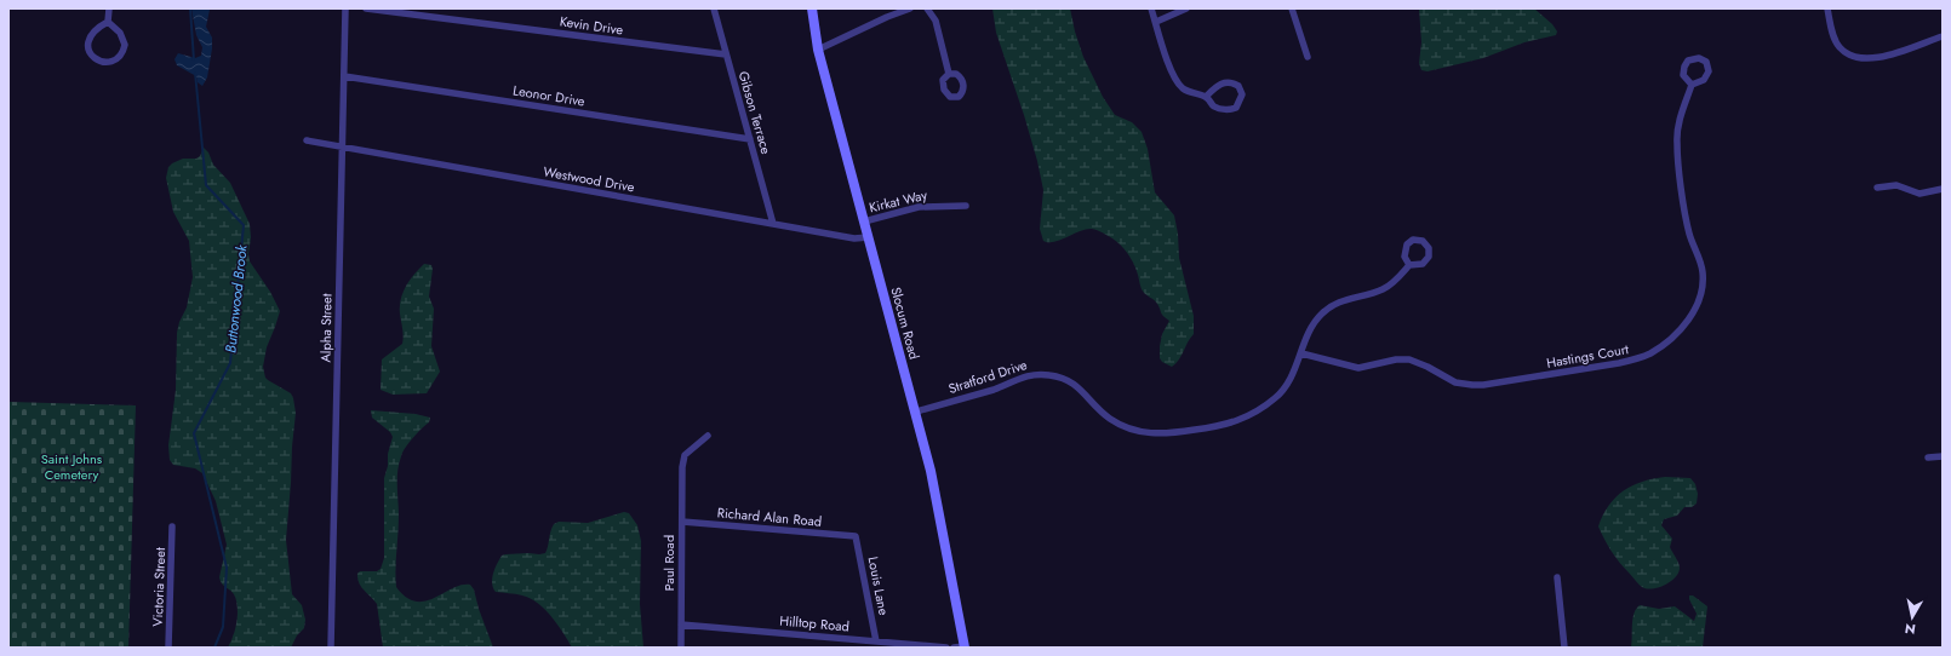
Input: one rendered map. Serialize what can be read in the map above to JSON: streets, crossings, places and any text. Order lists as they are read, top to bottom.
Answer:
{
  "streets": {
    "main road": ["Slocum Road"],
    "street": [
      "Kevin Drive",
      "Leonor Drive",
      "Gibson Terrace",
      "Westwood Drive",
      "Kirkat Way",
      "Alpha Street",
      "Hastings Court",
      "Stratford Drive",
      "Richard Alan Road",
      "Paul Road",
      "Louis Lane",
      "Victoria Street",
      "Hilltop Road"
    ]
  },
  "crossings": [
    ["Kevin Drive", "Gibson Terrace"],
    ["Leonor Drive", "Gibson Terrace"],
    ["Leonor Drive", "Alpha Street"],
    ["Gibson Terrace", "Westwood Drive"],
    ["Westwood Drive", "Slocum Road"],
    ["Westwood Drive", "Alpha Street"],
    ["Kirkat Way", "Slocum Road"],
    ["Slocum Road", "Stratford Drive"],
    ["Hastings Court", "Stratford Drive"],
    ["Richard Alan Road", "Paul Road"],
    ["Richard Alan Road", "Louis Lane"],
    ["Paul Road", "Hilltop Road"],
    ["Louis Lane", "Hilltop Road"]
  ],
  "water": ["Buttonwood Brook"],
  "parks": ["Saint Johns Cemetery"],
  "north": "bottom"
}
